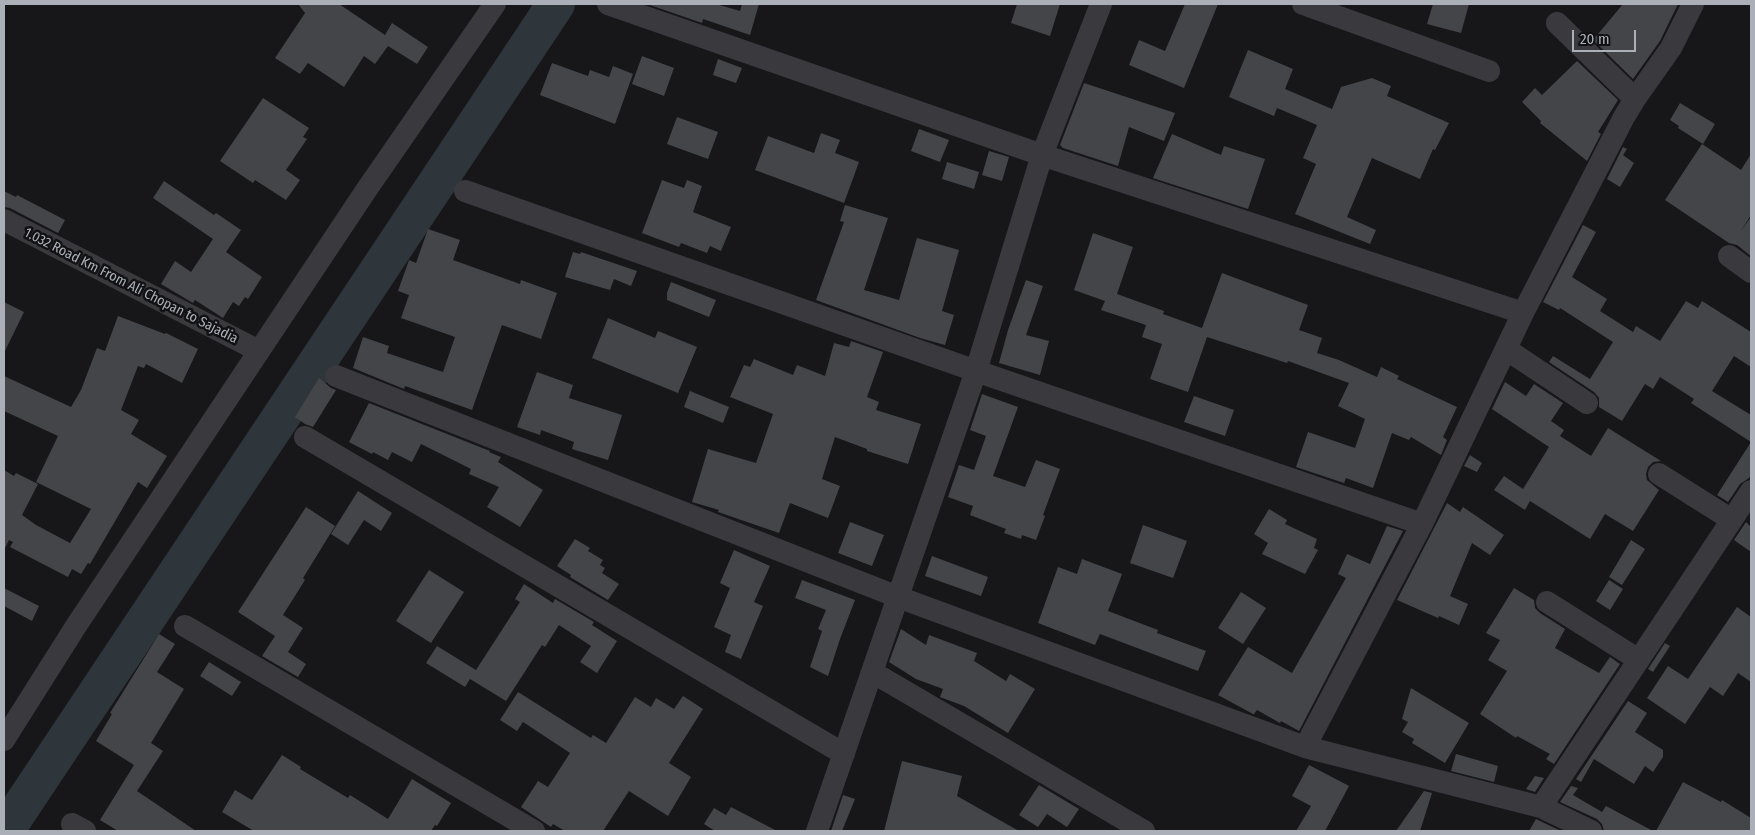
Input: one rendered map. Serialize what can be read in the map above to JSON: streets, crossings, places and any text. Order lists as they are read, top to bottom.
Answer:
{
  "streets": {
    "street": ["1.032 Road Km From Ali Chopan to Sajadia"]
  },
  "scale_bar": "20 m"
}
